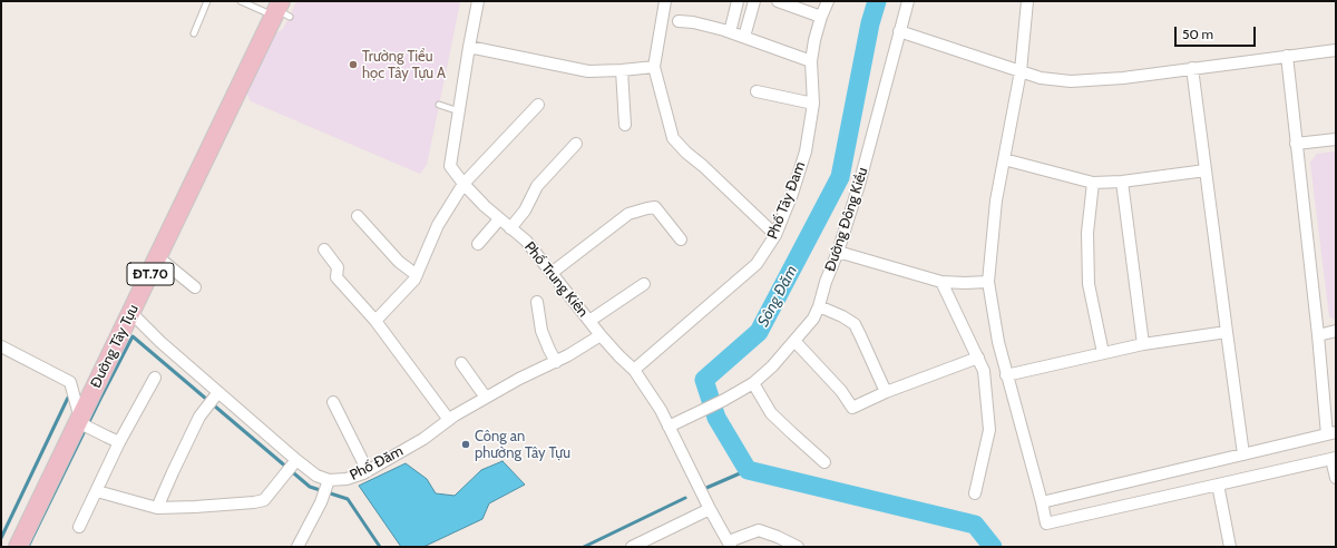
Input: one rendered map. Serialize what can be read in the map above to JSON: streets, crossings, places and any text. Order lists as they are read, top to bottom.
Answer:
{
  "streets": {
    "main road": ["ĐT.70", "Đường Tây Tựu"],
    "street": [
      "Phố Tây Đam",
      "Đường Đông Kiều",
      "Phố Trung Kiên",
      "Phố Đăm"
    ]
  },
  "crossings": [
    ["Phố Tây Đam", "Phố Trung Kiên"],
    ["Đường Đông Kiều", "Phố Trung Kiên"],
    ["Phố Trung Kiên", "Phố Đăm"]
  ],
  "water": ["Sông Đăm"],
  "places": ["Trường Tiểu học Tây Tựu A", "Công an phường Tây Tựu"],
  "scale_bar": "50 m"
}
